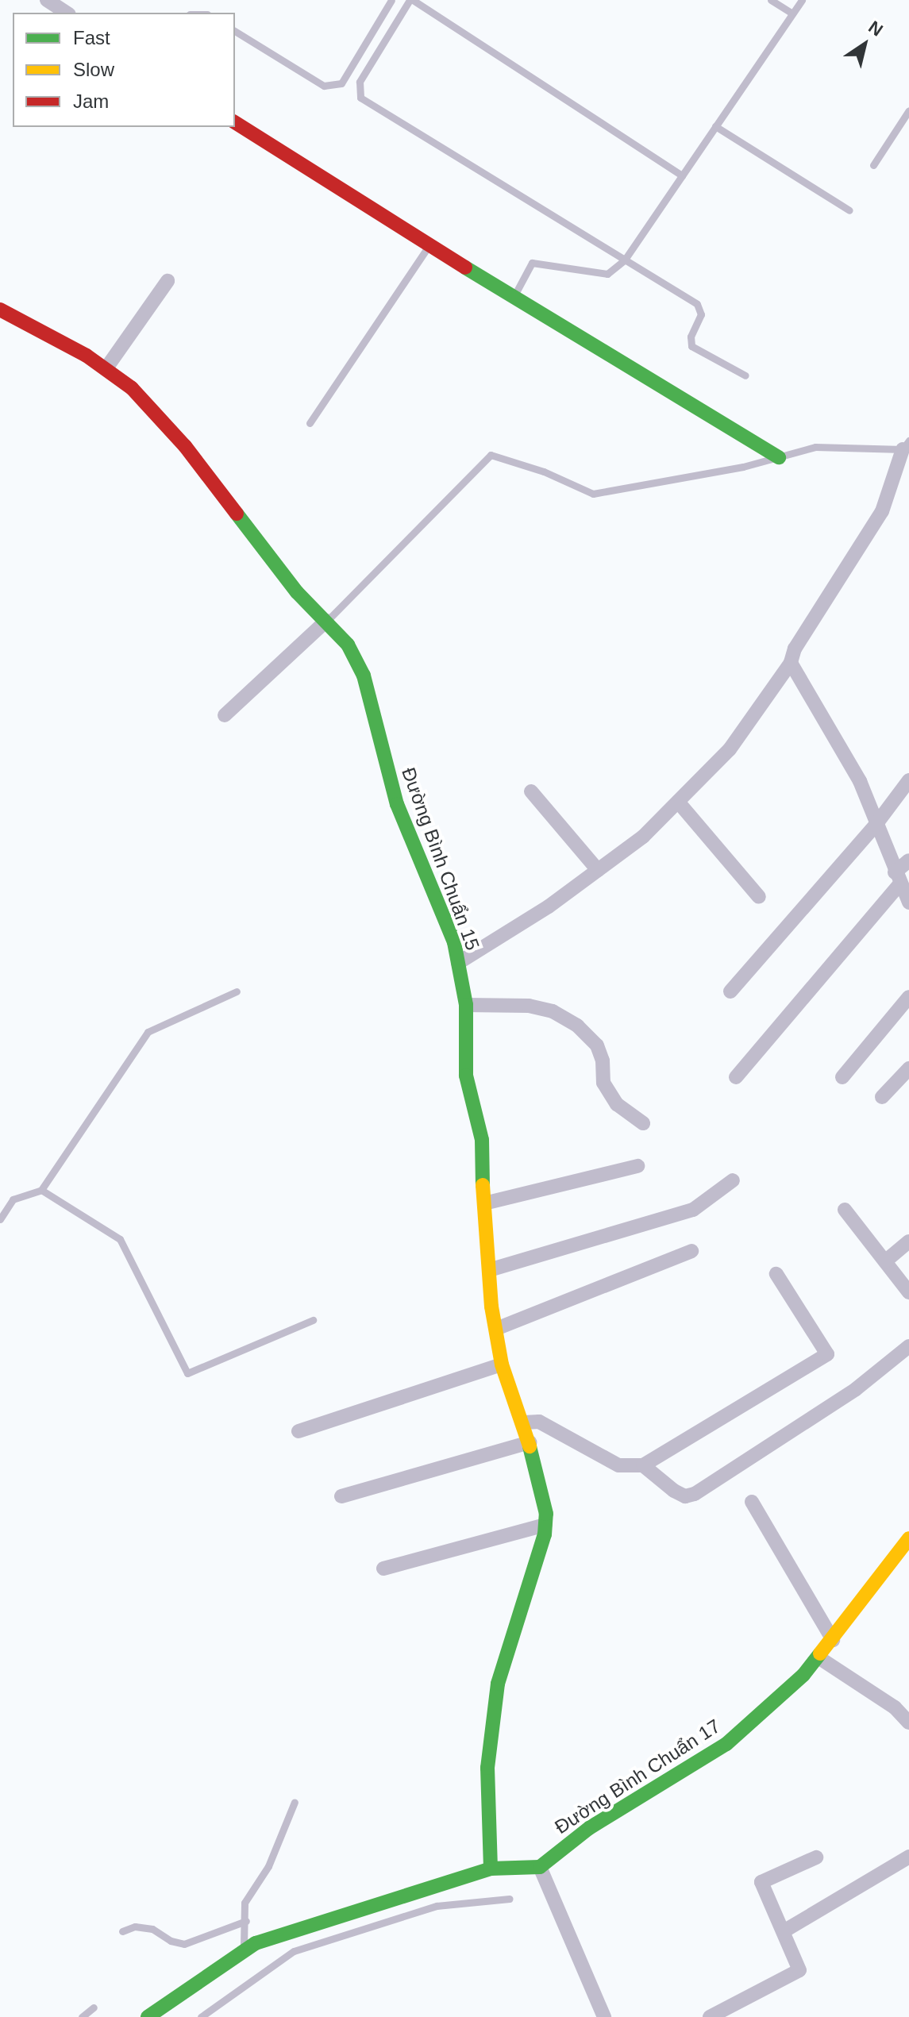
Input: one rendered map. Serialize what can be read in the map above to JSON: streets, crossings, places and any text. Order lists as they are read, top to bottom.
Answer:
{
  "streets": {
    "street": ["Đường Bình Chuẩn 15", "Đường Bình Chuẩn 17"]
  },
  "legend": ["Fast", "Slow", "Jam"],
  "north": "top right"
}
